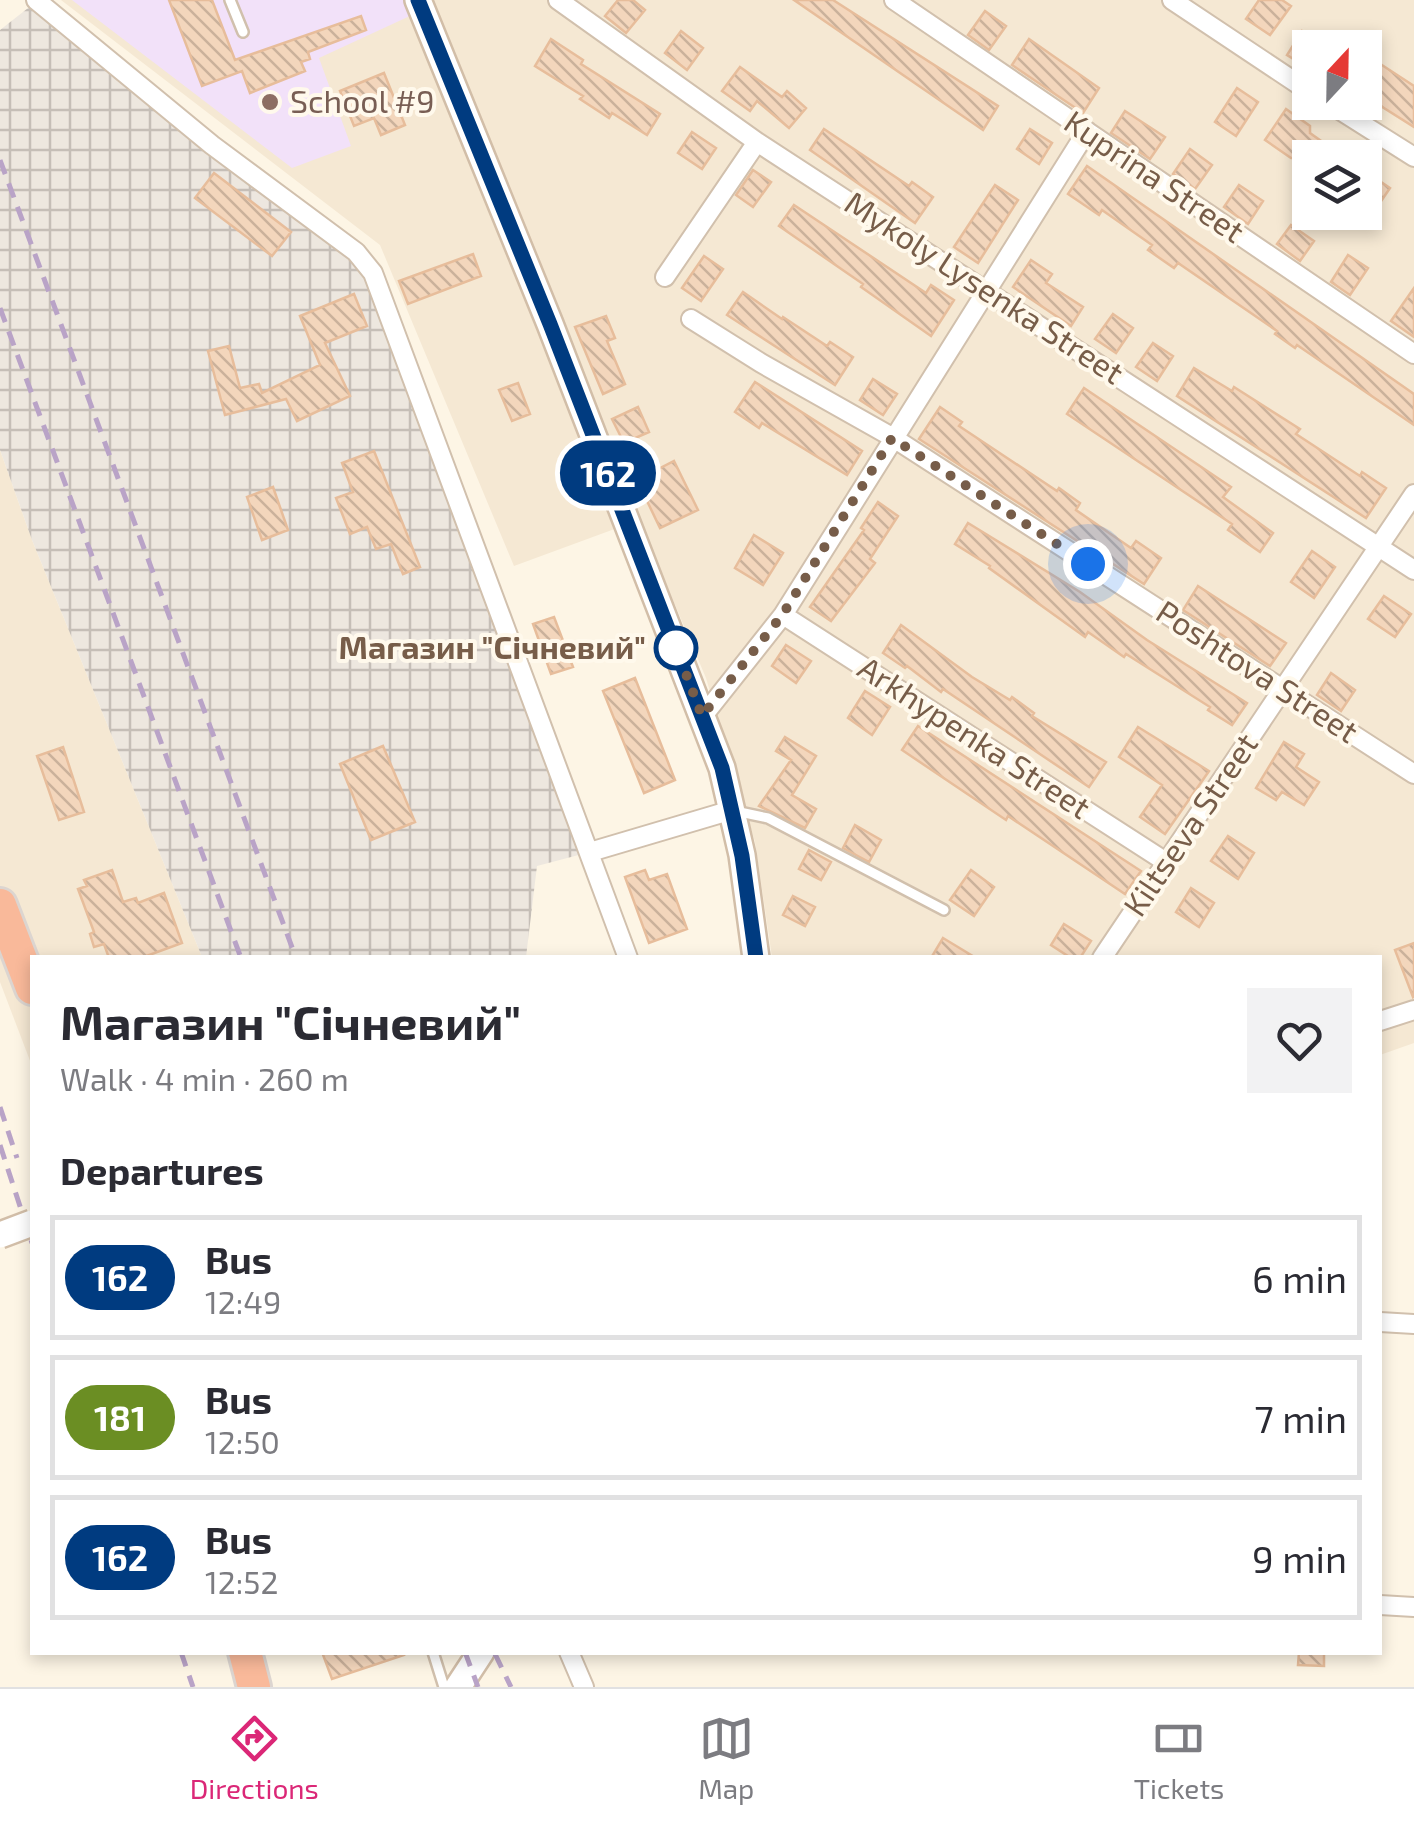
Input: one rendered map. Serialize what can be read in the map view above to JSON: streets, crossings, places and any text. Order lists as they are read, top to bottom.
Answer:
{
  "streets": {
    "street": [
      "Kuprina Street",
      "Mykoly Lysenka Street",
      "Poshtova Street",
      "Arkhypenka Street",
      "Kiltseva Street"
    ]
  },
  "crossings": [
    ["Mykoly Lysenka Street", "Kiltseva Street"],
    ["Poshtova Street", "Kiltseva Street"],
    ["Arkhypenka Street", "Kiltseva Street"]
  ],
  "places": ["School #9", "Магазин \"Січневий\""],
  "lines": ["bus line 162"],
  "north": "top",
  "page": {
    "on_map": "162",
    "heading": [
      ["Магазин \"Січневий\"", "Walk · 4 min · 260 m"],
      "Departures"
    ],
    "list": [
      {
        "mark": "162",
        "name": "Bus",
        "note": "12:49",
        "value": "6 min"
      },
      {
        "mark": "181",
        "name": "Bus",
        "note": "12:50",
        "value": "7 min"
      },
      {
        "mark": "162",
        "name": "Bus",
        "note": "12:52",
        "value": "9 min"
      }
    ],
    "tabs": ["Directions", "Map", "Tickets"]
  }
}
